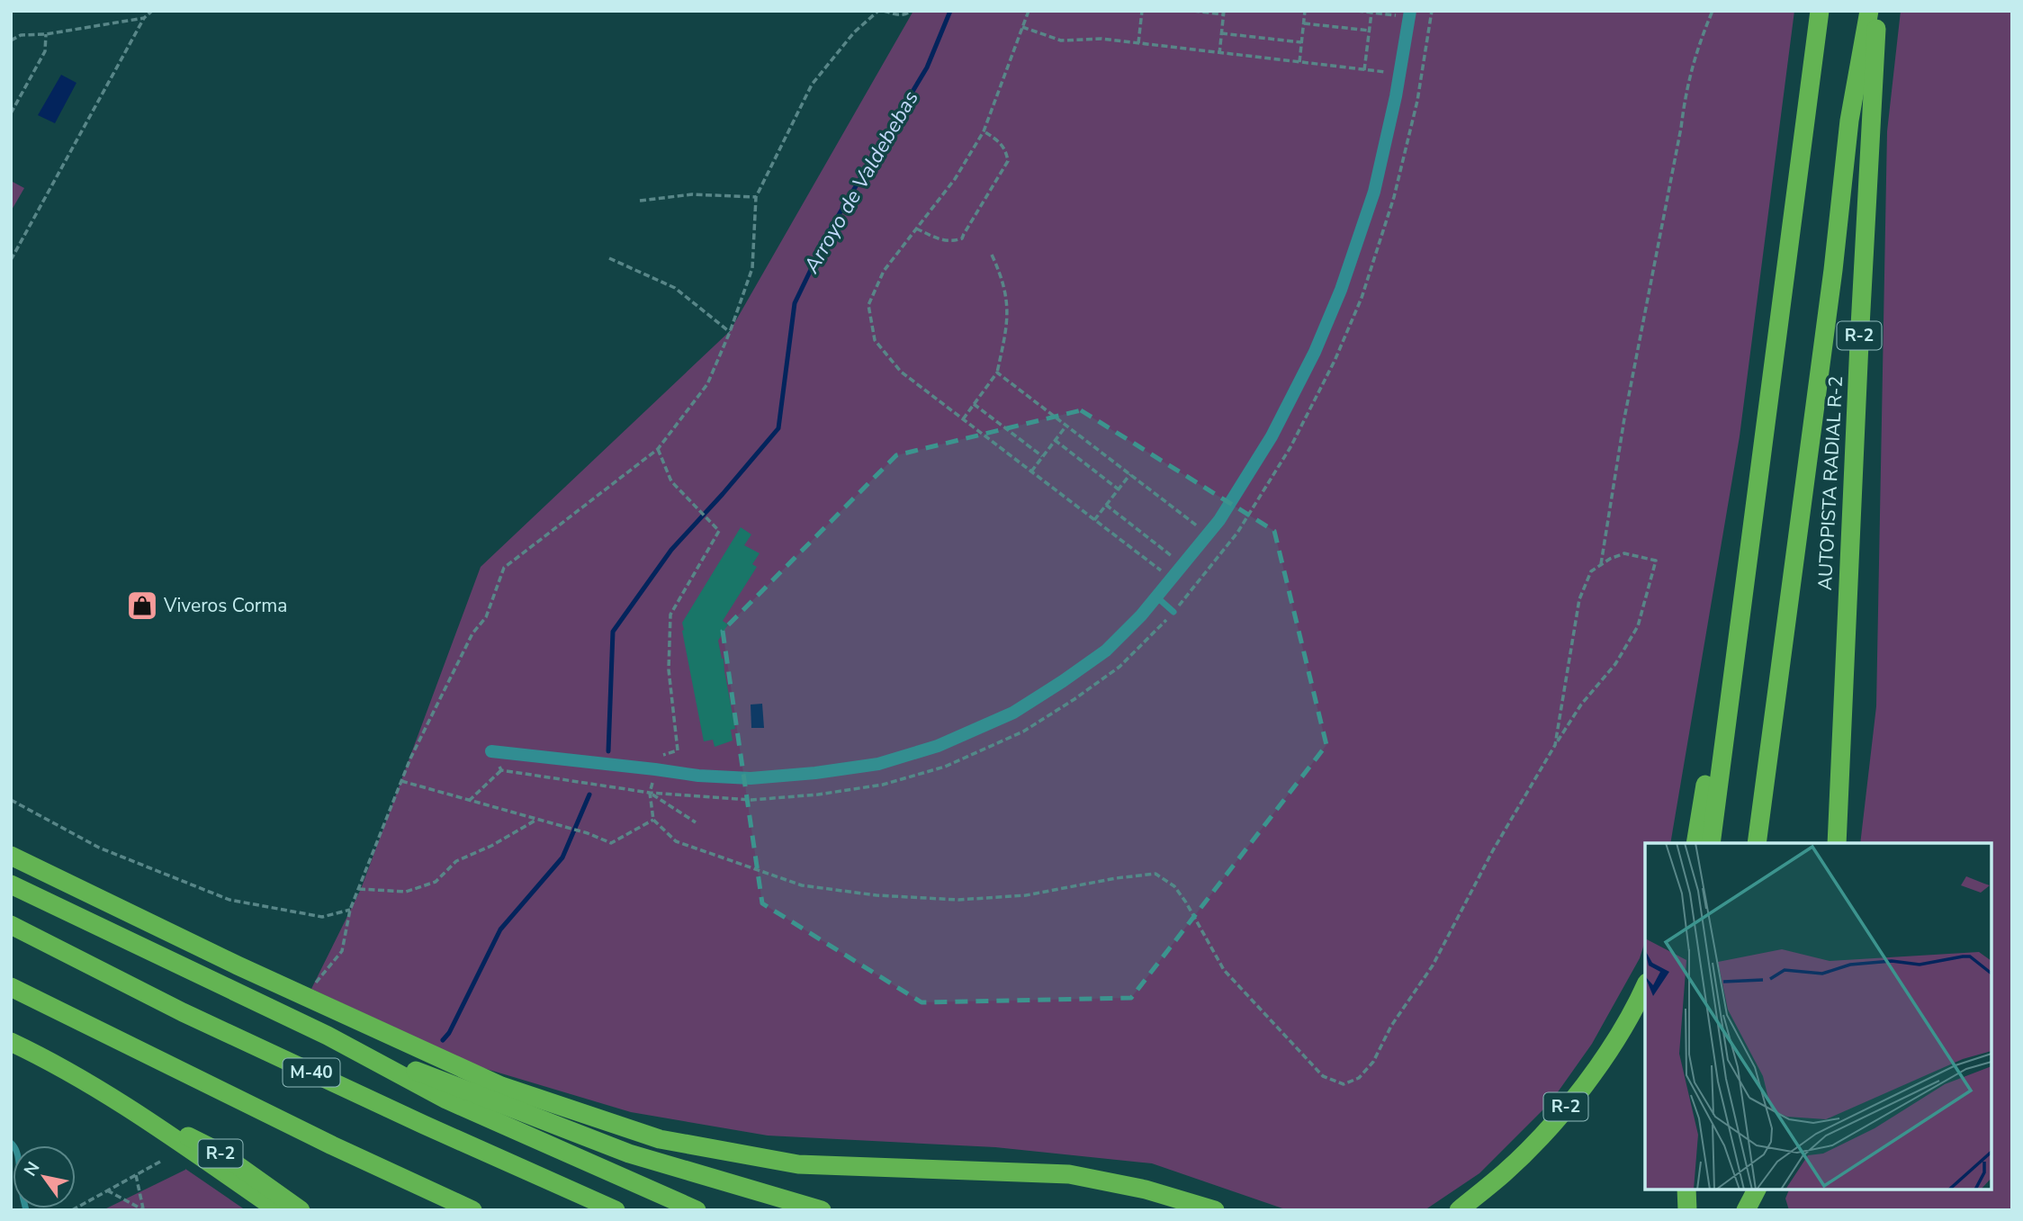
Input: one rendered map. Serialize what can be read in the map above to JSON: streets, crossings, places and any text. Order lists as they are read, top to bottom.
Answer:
{
  "streets": {
    "highway": ["R-2", "AUTOPISTA RADIAL R-2", "M-40"]
  },
  "water": ["Arroyo de Valdebebas"],
  "places": {
    "shop": ["Viveros Corma"]
  },
  "north": "top left"
}
